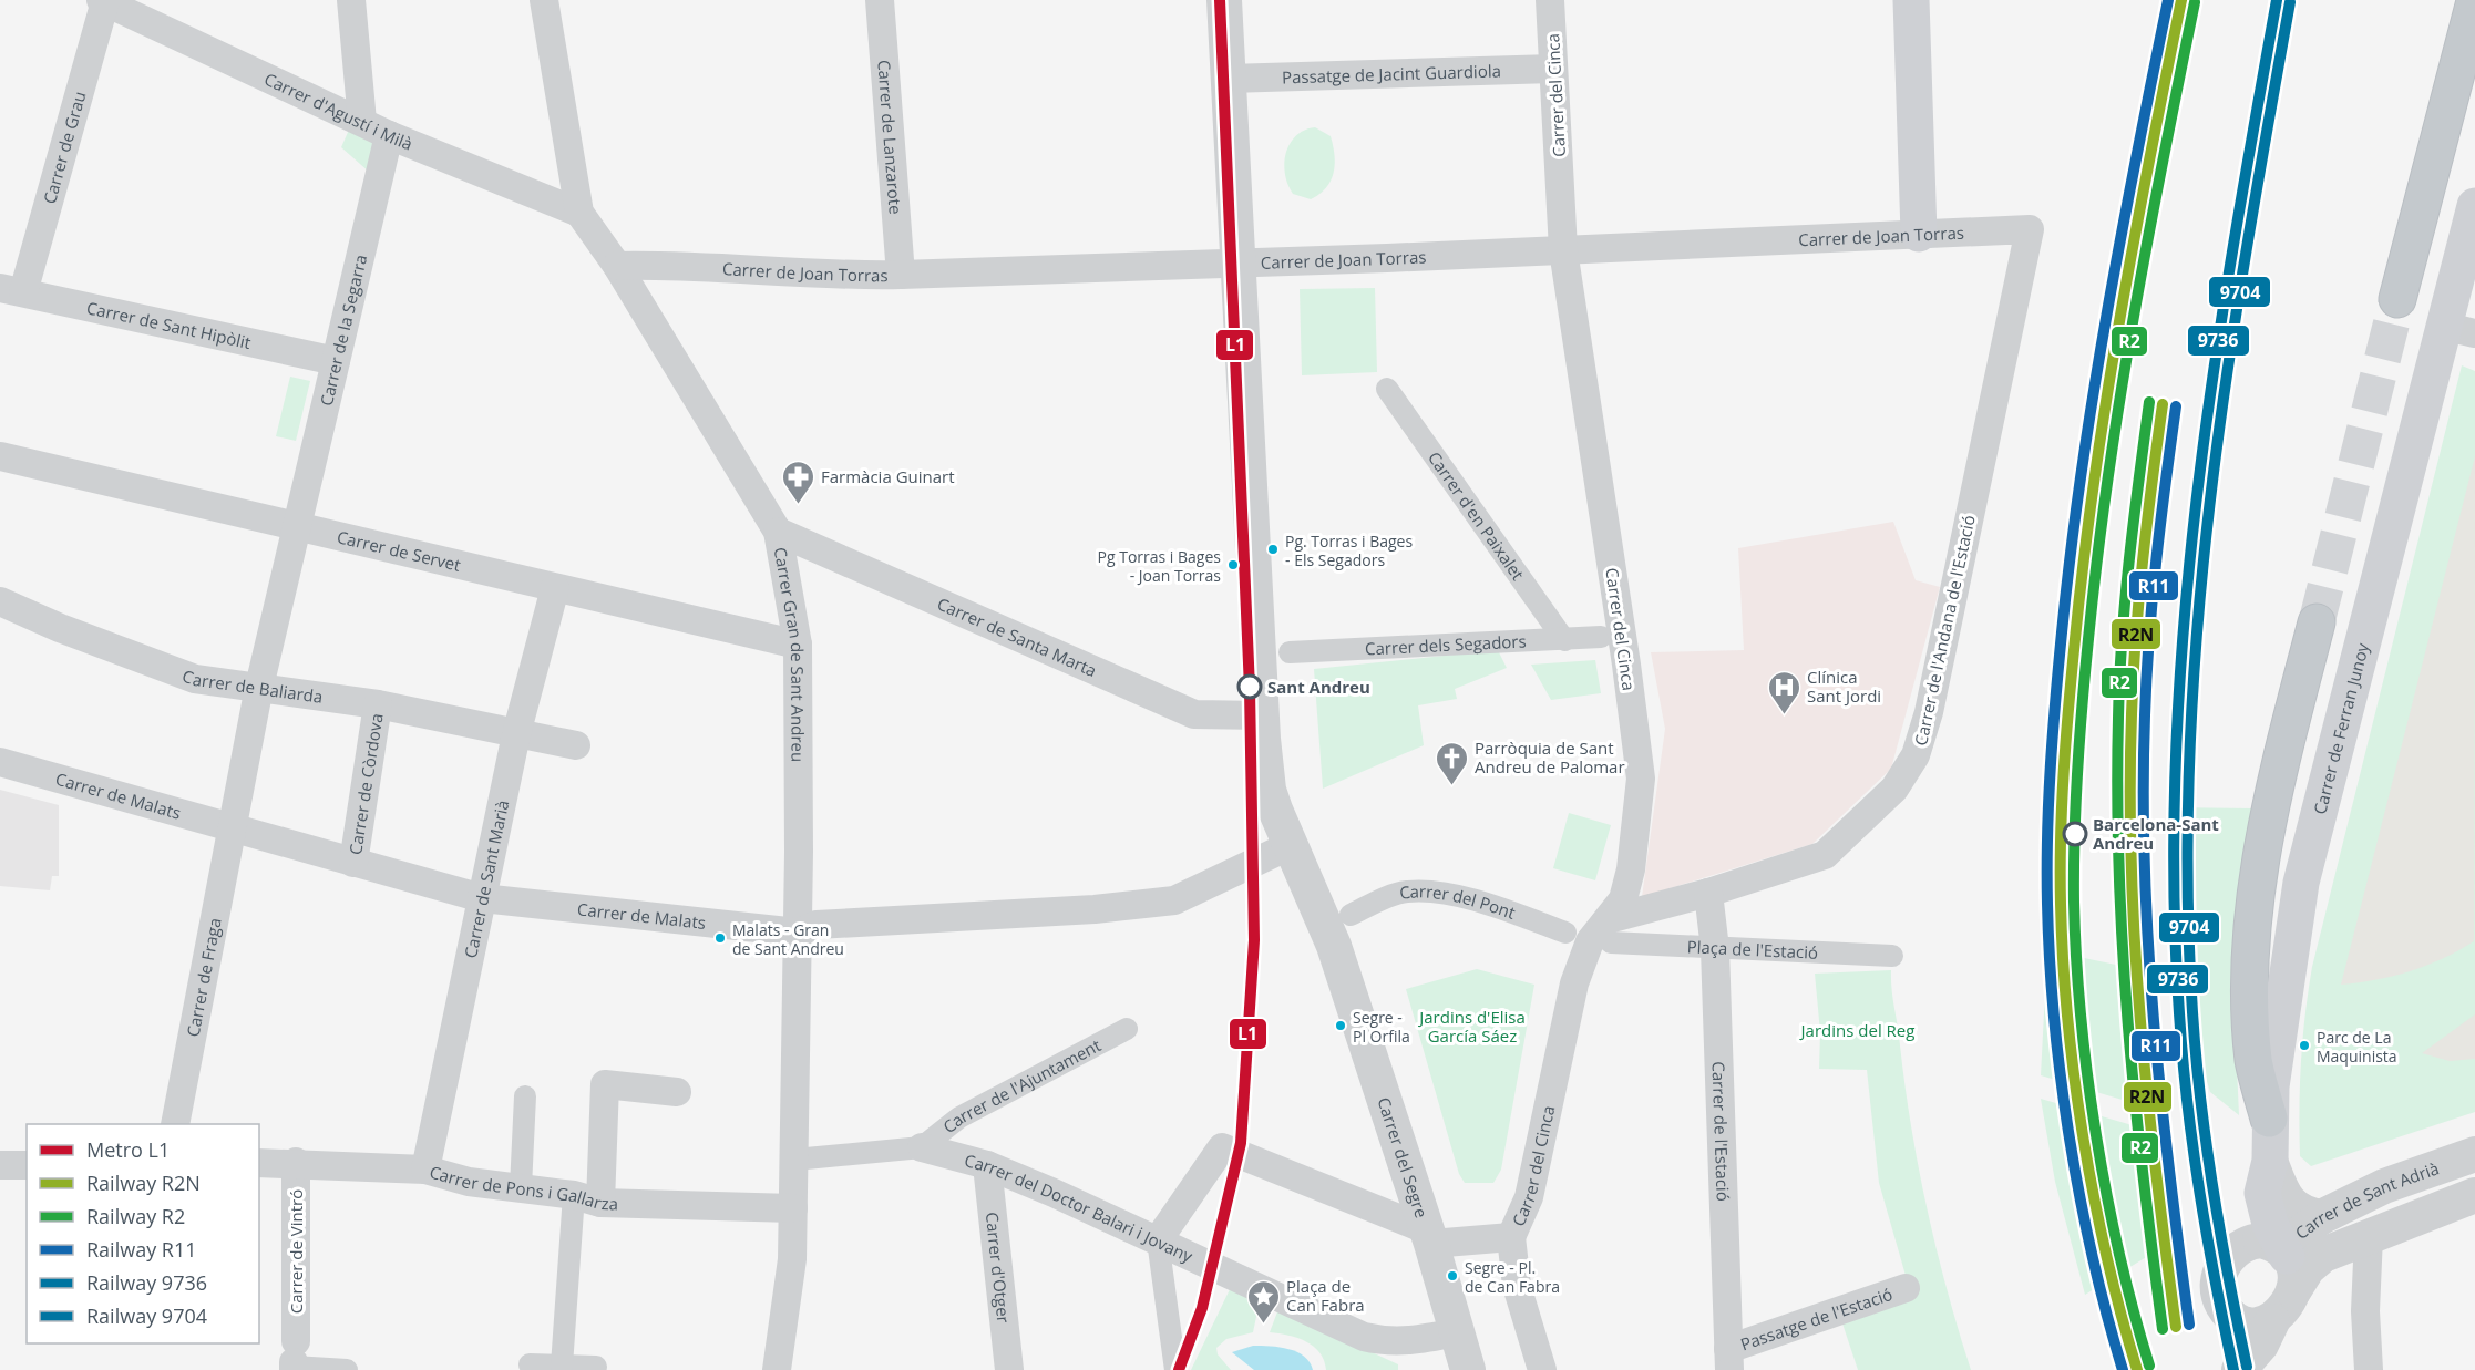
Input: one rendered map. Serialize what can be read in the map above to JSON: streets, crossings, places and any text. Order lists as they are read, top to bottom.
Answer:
{
  "streets": {
    "main road": ["Carrer de Ferran Junoy"],
    "street": [
      "Passatge de Jacint Guardiola",
      "Carrer del Cinca",
      "Carrer d'Agustí i Milà",
      "Carrer de Lanzarote",
      "Carrer de Grau",
      "Carrer de Joan Torras",
      "Carrer de Sant Hipòlit",
      "Carrer de la Segarra",
      "Carrer d'en Paixalet",
      "Carrer de Servet",
      "Carrer de l'Andana de l'Estació",
      "Carrer de Santa Marta",
      "Carrer dels Segadors",
      "Carrer Gran de Sant Andreu",
      "Carrer de Baliarda",
      "Carrer de Còrdova",
      "Carrer de Malats",
      "Carrer de Sant Marià",
      "Carrer del Pont",
      "Plaça de l'Estació",
      "Carrer de Fraga",
      "Carrer de l'Ajuntament",
      "Carrer de l'Estació",
      "Carrer del Segre",
      "Carrer de Pons i Gallarza",
      "Carrer de Sant Adrià",
      "Carrer del Doctor Balari i Jovany",
      "Carrer de Vintró",
      "Carrer d'Otger",
      "Passatge de l'Estació"
    ]
  },
  "crossings": [
    ["Passatge de Jacint Guardiola", "Carrer del Cinca"],
    ["Passatge de Jacint Guardiola", "Carrer del Segre"],
    ["Carrer del Cinca", "Carrer de Joan Torras"],
    ["Carrer del Cinca", "Carrer de l'Andana de l'Estació"],
    ["Carrer del Cinca", "Plaça de l'Estació"],
    ["Carrer d'Agustí i Milà", "Carrer de Grau"],
    ["Carrer d'Agustí i Milà", "Carrer de la Segarra"],
    ["Carrer d'Agustí i Milà", "Carrer Gran de Sant Andreu"],
    ["Carrer de Lanzarote", "Carrer de Joan Torras"],
    ["Carrer de Grau", "Carrer de Sant Hipòlit"],
    ["Carrer de Joan Torras", "Carrer de l'Andana de l'Estació"],
    ["Carrer de Joan Torras", "Carrer Gran de Sant Andreu"],
    ["Carrer de Joan Torras", "Carrer del Segre"],
    ["Carrer de Sant Hipòlit", "Carrer de la Segarra"],
    ["Carrer de la Segarra", "Carrer de Servet"],
    ["Carrer de la Segarra", "Carrer de Baliarda"],
    ["Carrer de la Segarra", "Carrer de Fraga"],
    ["Carrer d'en Paixalet", "Carrer dels Segadors"],
    ["Carrer de Servet", "Carrer Gran de Sant Andreu"],
    ["Carrer de Servet", "Carrer de Sant Marià"],
    ["Carrer de l'Andana de l'Estació", "Plaça de l'Estació"],
    ["Carrer de l'Andana de l'Estació", "Carrer de l'Estació"],
    ["Carrer de Santa Marta", "Carrer Gran de Sant Andreu"],
    ["Carrer de Santa Marta", "Carrer del Segre"],
    ["Carrer Gran de Sant Andreu", "Carrer de Malats"],
    ["Carrer Gran de Sant Andreu", "Carrer de Pons i Gallarza"],
    ["Carrer de Baliarda", "Carrer de Còrdova"],
    ["Carrer de Baliarda", "Carrer de Sant Marià"],
    ["Carrer de Baliarda", "Carrer de Fraga"],
    ["Carrer de Ferran Junoy", "Carrer de Sant Adrià"],
    ["Carrer de Còrdova", "Carrer de Malats"],
    ["Carrer de Malats", "Carrer de Sant Marià"],
    ["Carrer de Malats", "Carrer de Fraga"],
    ["Carrer de Malats", "Carrer del Segre"],
    ["Carrer de Sant Marià", "Carrer de Pons i Gallarza"],
    ["Plaça de l'Estació", "Carrer de l'Estació"],
    ["Carrer de l'Ajuntament", "Carrer del Doctor Balari i Jovany"],
    ["Carrer de l'Estació", "Passatge de l'Estació"],
    ["Carrer del Segre", "Carrer del Doctor Balari i Jovany"],
    ["Carrer de Pons i Gallarza", "Carrer de Vintró"],
    ["Carrer del Doctor Balari i Jovany", "Carrer d'Otger"]
  ],
  "parks": ["Jardins d'Elisa García Sáez", "Jardins del Reg"],
  "places": {
    "pharmacy": ["Farmàcia Guinart"],
    "other": [
      "Pg. Torras i Bages - Els Segadors",
      "Pg Torras i Bages - Joan Torras",
      "Sant Andreu",
      "Barcelona-Sant Andreu",
      "Malats - Gran de Sant Andreu",
      "Segre - Pl Orfila",
      "Parc de La Maquinista",
      "Segre - Pl. de Can Fabra"
    ],
    "hospital": ["Clínica Sant Jordi"],
    "church": ["Parròquia de Sant Andreu de Palomar"],
    "place": ["Plaça de Can Fabra"]
  },
  "lines": [
    "metro line L1",
    "rail line R2N",
    "rail line R11",
    "rail line 9736",
    "rail line R2",
    "rail line 9704"
  ],
  "legend": [
    "Metro L1",
    "Railway R2N",
    "Railway R2",
    "Railway R11",
    "Railway 9736",
    "Railway 9704"
  ]
}
